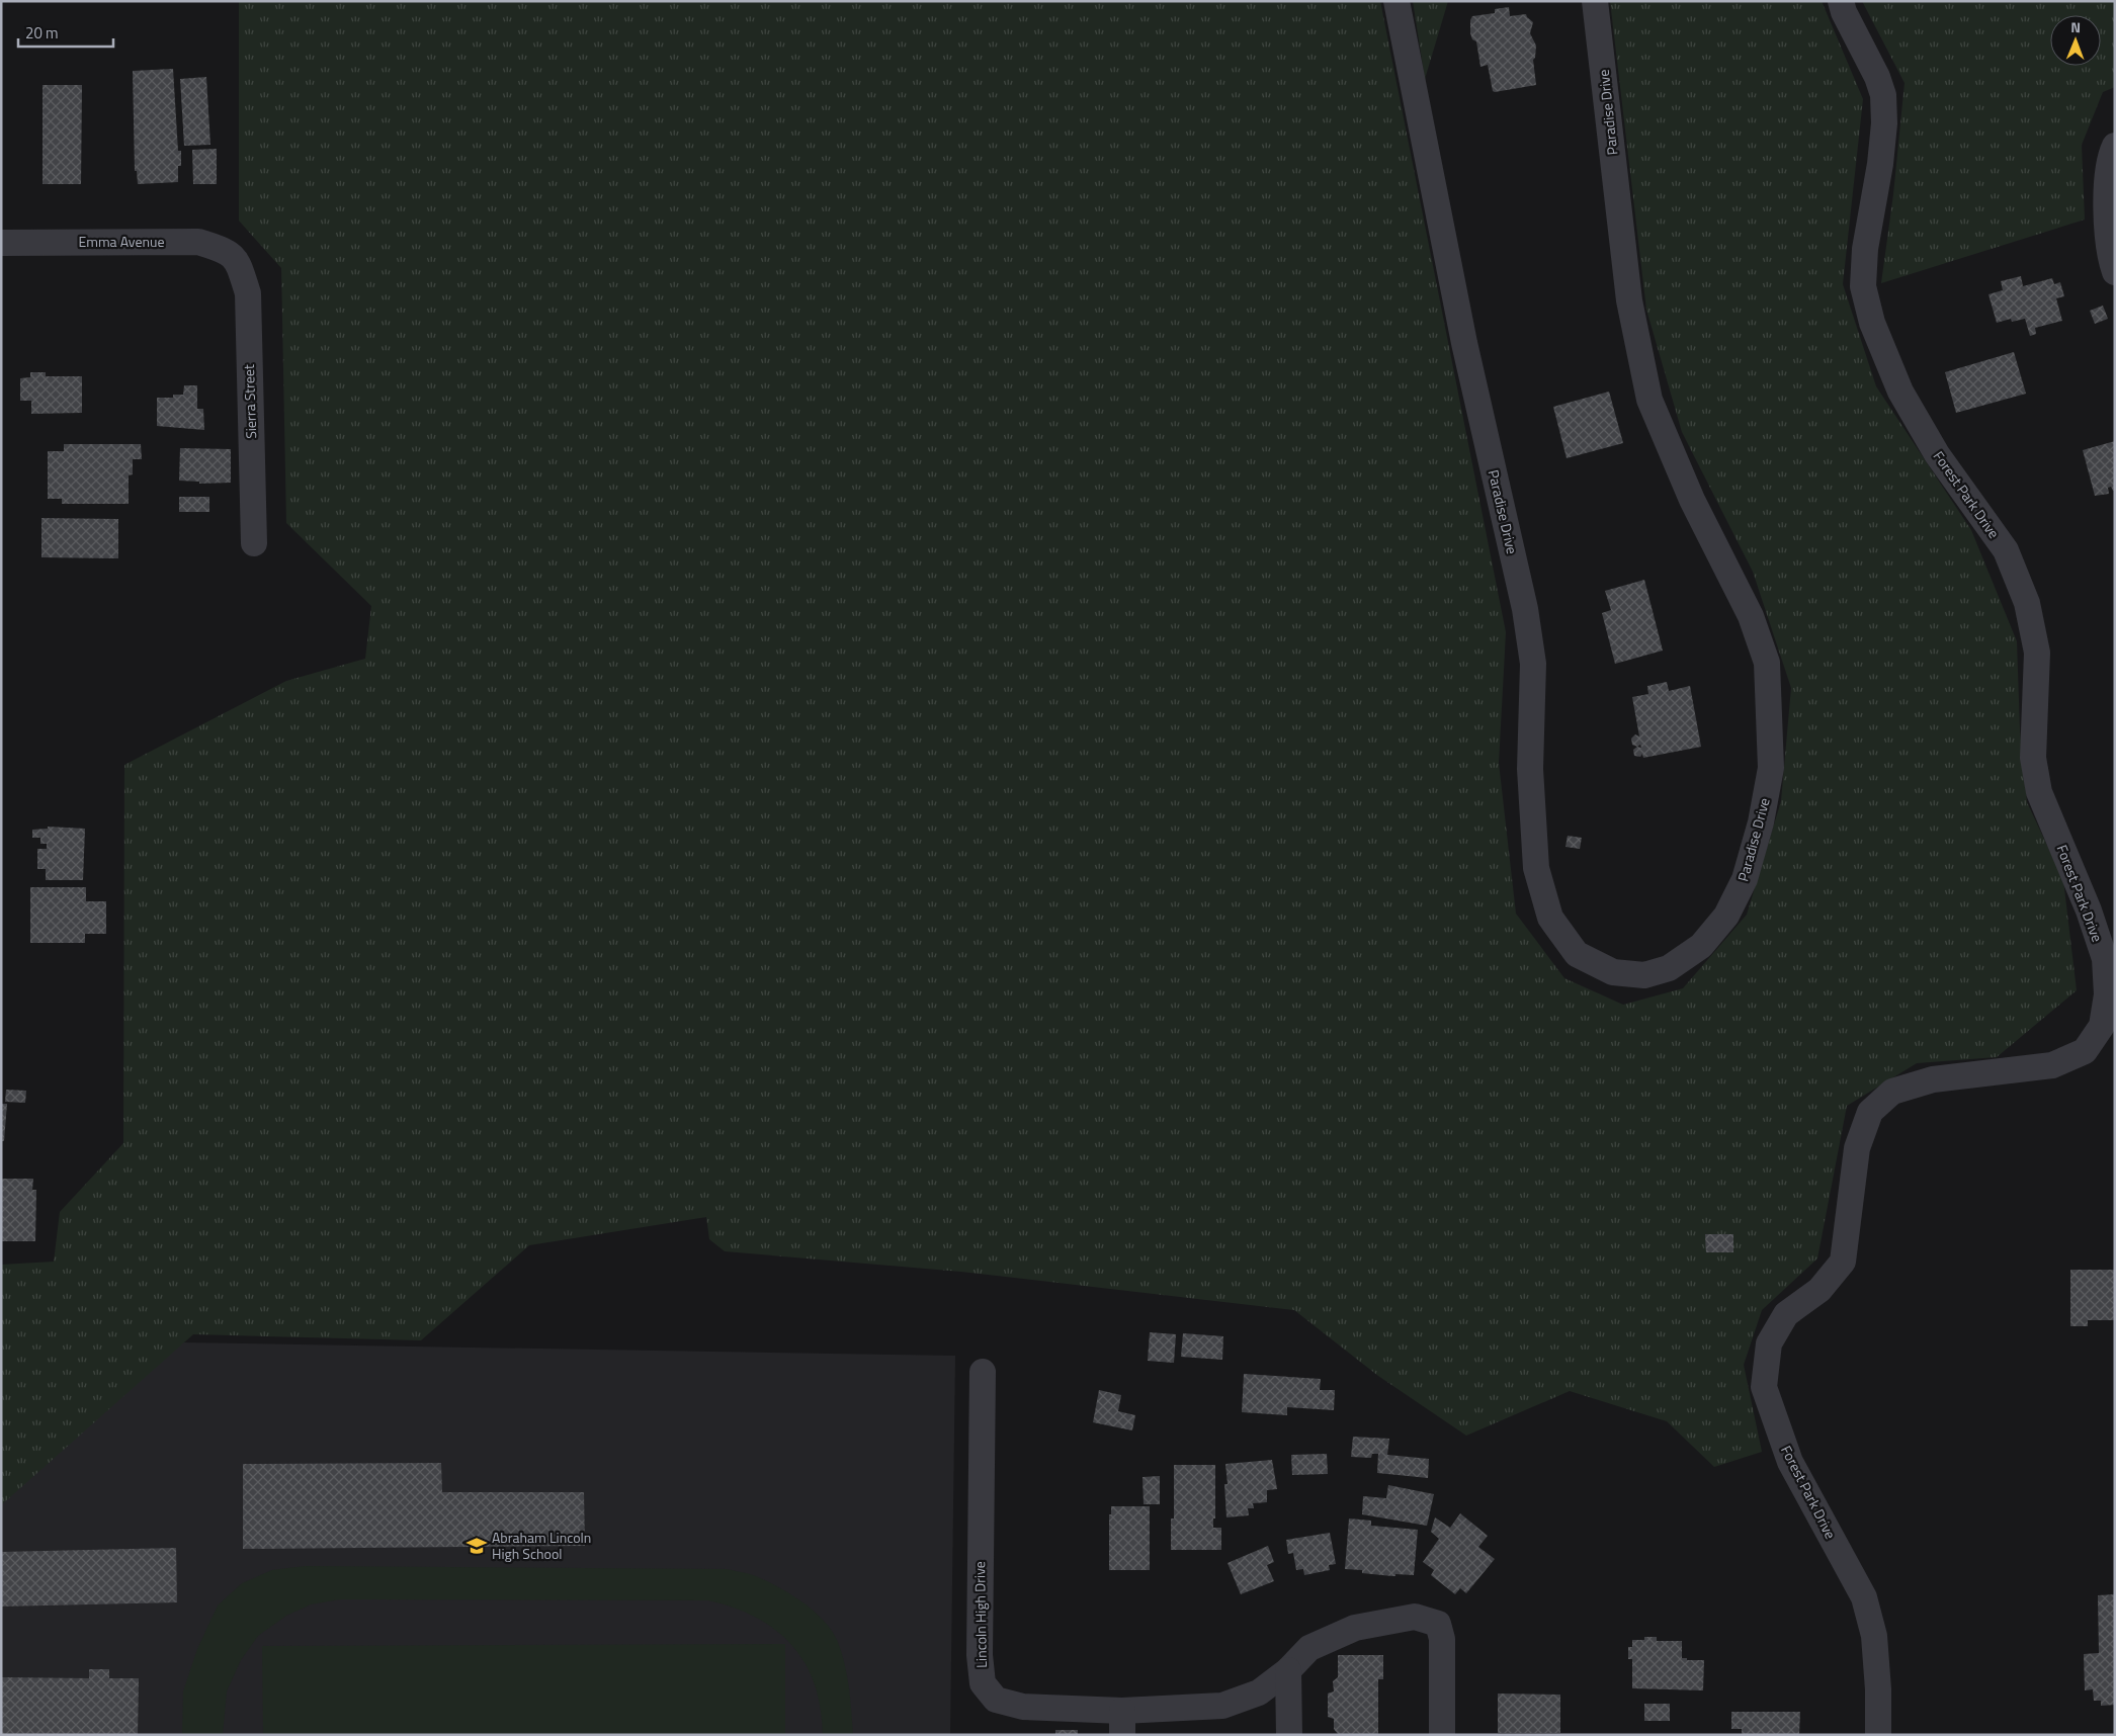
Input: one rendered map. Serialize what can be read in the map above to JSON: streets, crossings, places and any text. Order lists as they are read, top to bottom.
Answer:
{
  "streets": {
    "street": [
      "Paradise Drive",
      "Emma Avenue",
      "Sierra Street",
      "Forest Park Drive",
      "Lincoln High Drive"
    ]
  },
  "crossings": [
    ["Emma Avenue", "Sierra Street"]
  ],
  "places": {
    "school or university": ["Abraham Lincoln High School"]
  },
  "scale_bar": "20 m",
  "north": "top"
}
